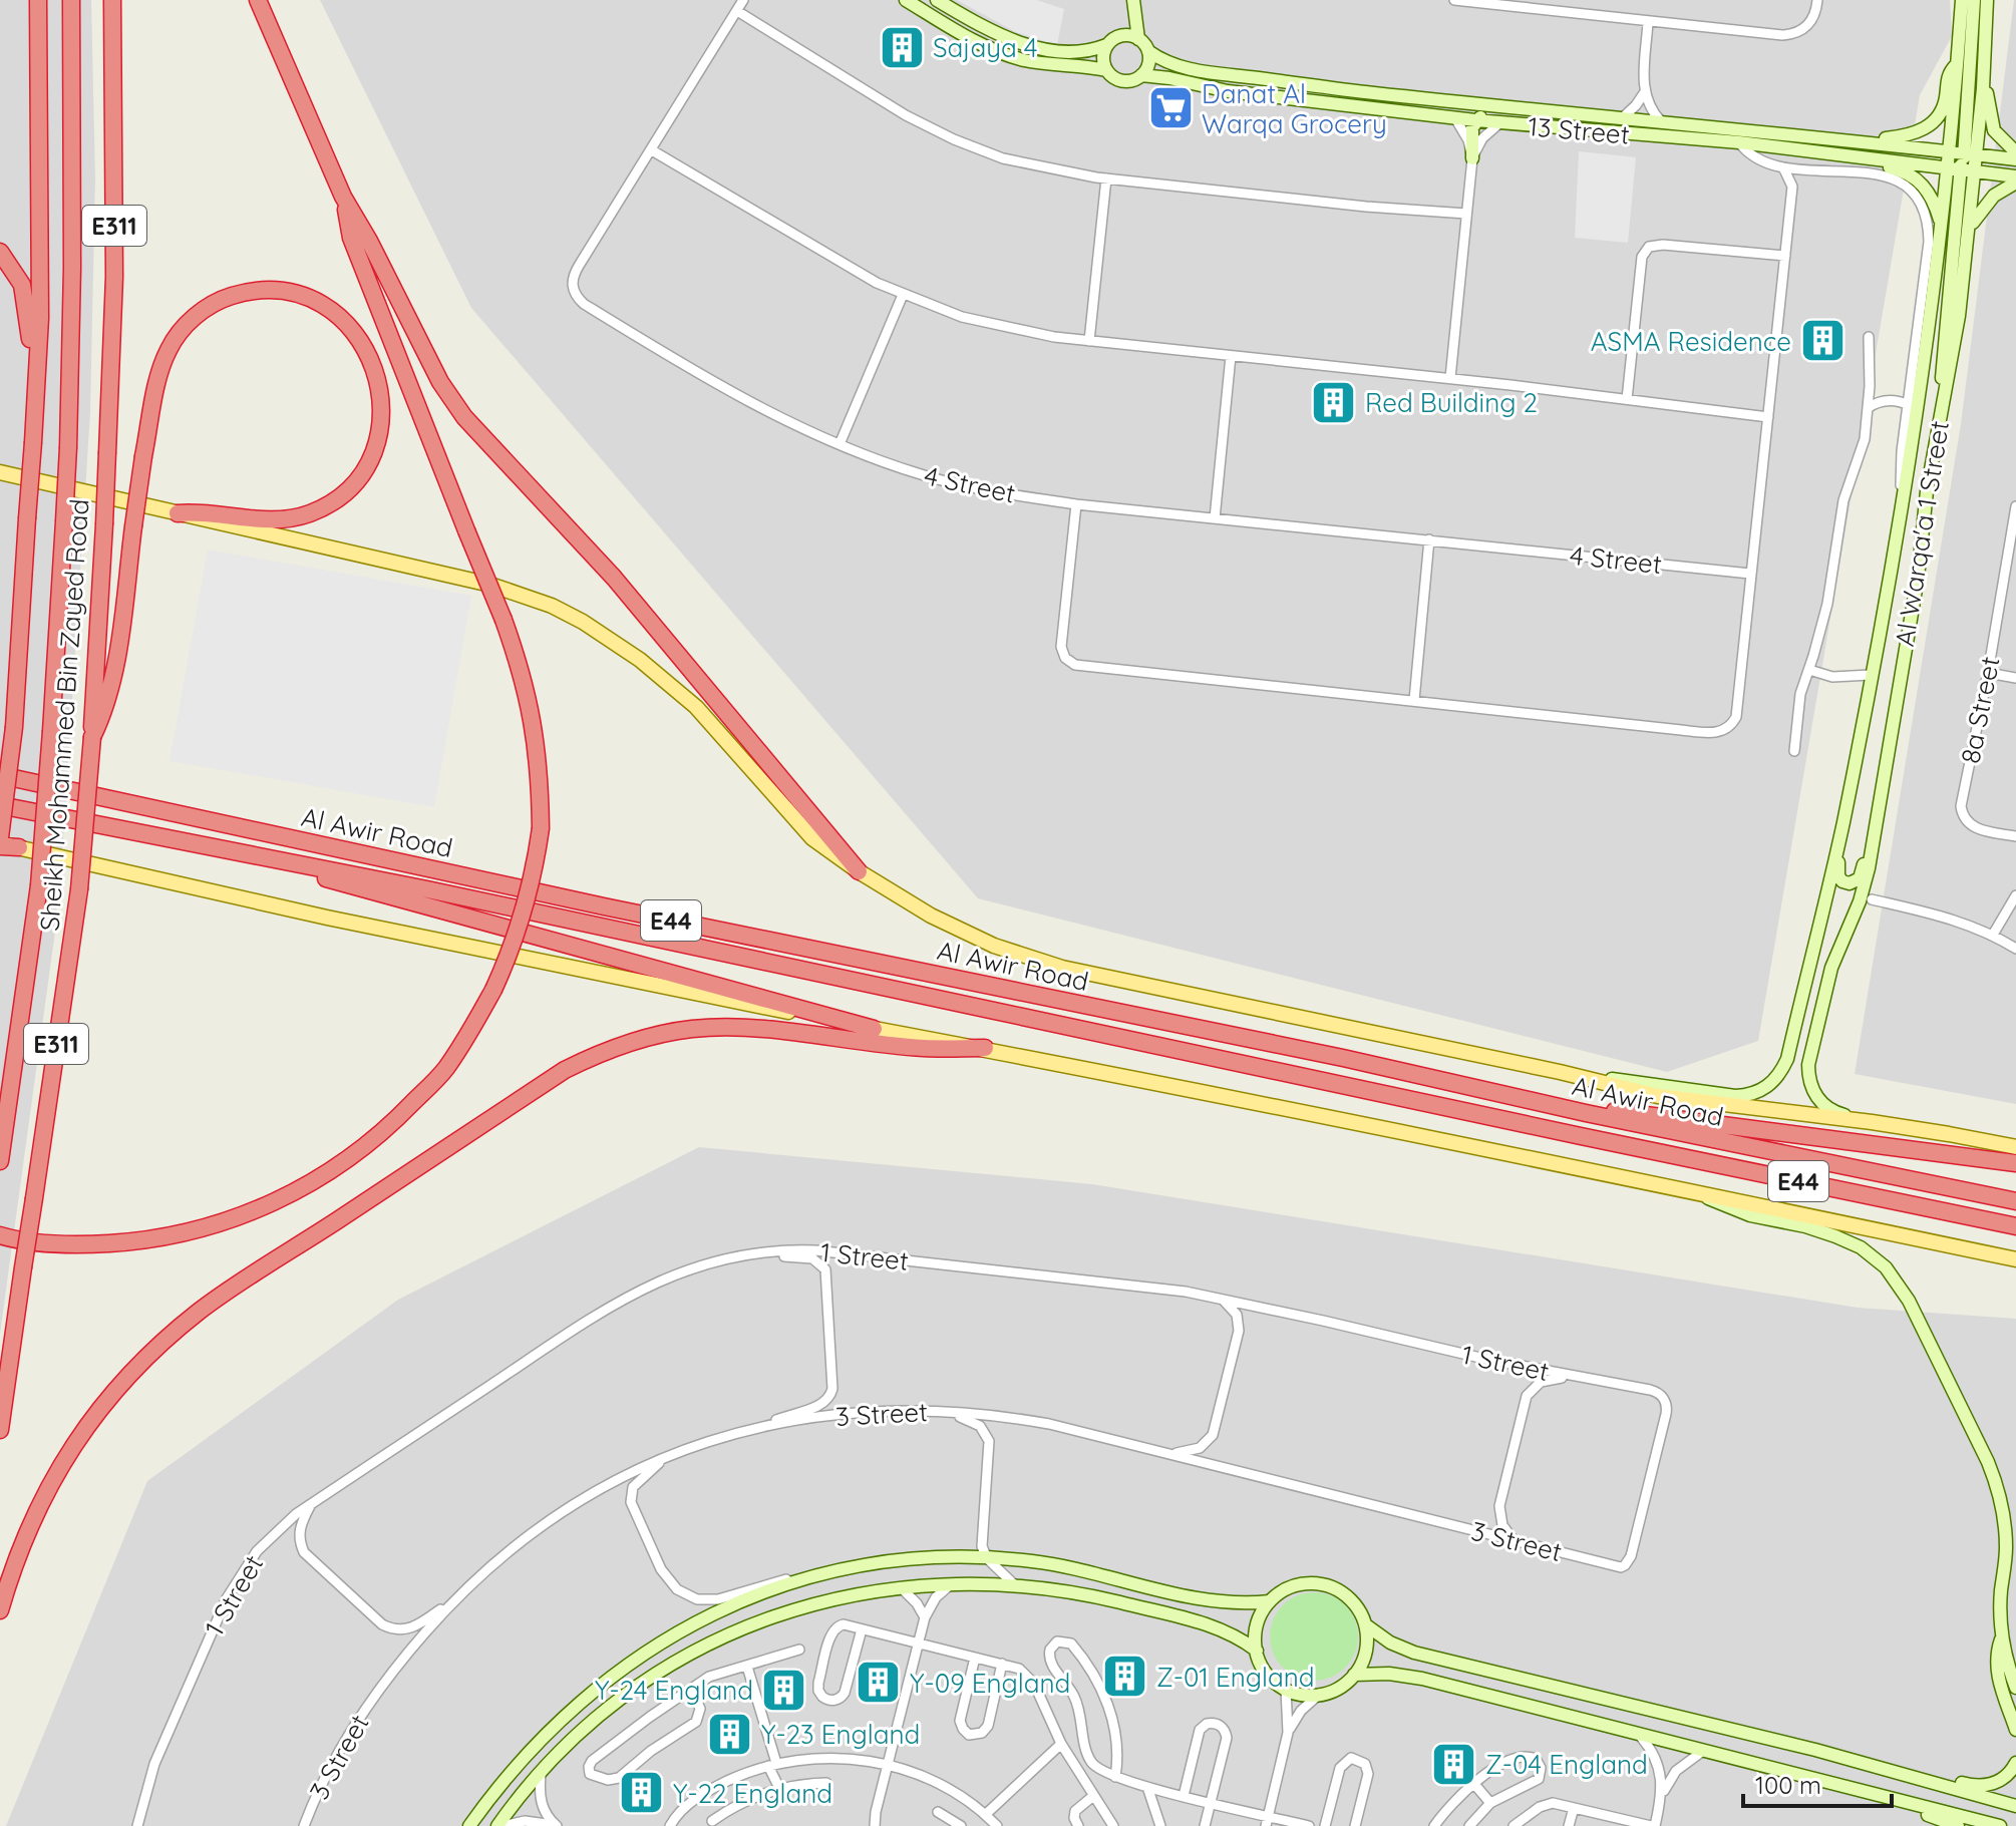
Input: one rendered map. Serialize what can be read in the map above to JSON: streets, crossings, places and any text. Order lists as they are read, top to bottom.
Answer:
{
  "streets": {
    "highway": [
      "E311",
      "Sheikh Mohammed Bin Zayed Road",
      "Al Awir Road",
      "E44"
    ],
    "street": [
      "13 Street",
      "4 Street",
      "Al Warqa'a 1 Street",
      "8a Street",
      "1 Street",
      "3 Street"
    ]
  },
  "crossings": [
    ["13 Street", "Al Warqa'a 1 Street"],
    ["1 Street", "3 Street"]
  ],
  "places": {
    "building": [
      "Sajaya 4",
      "ASMA Residence",
      "Red Building 2",
      "Z-01 England",
      "Y-09 England",
      "Y-24 England",
      "Y-23 England",
      "Z-04 England",
      "Y-22 England"
    ],
    "supermarket": ["Danat Al Warqa Grocery"]
  },
  "scale_bar": "100 m"
}
